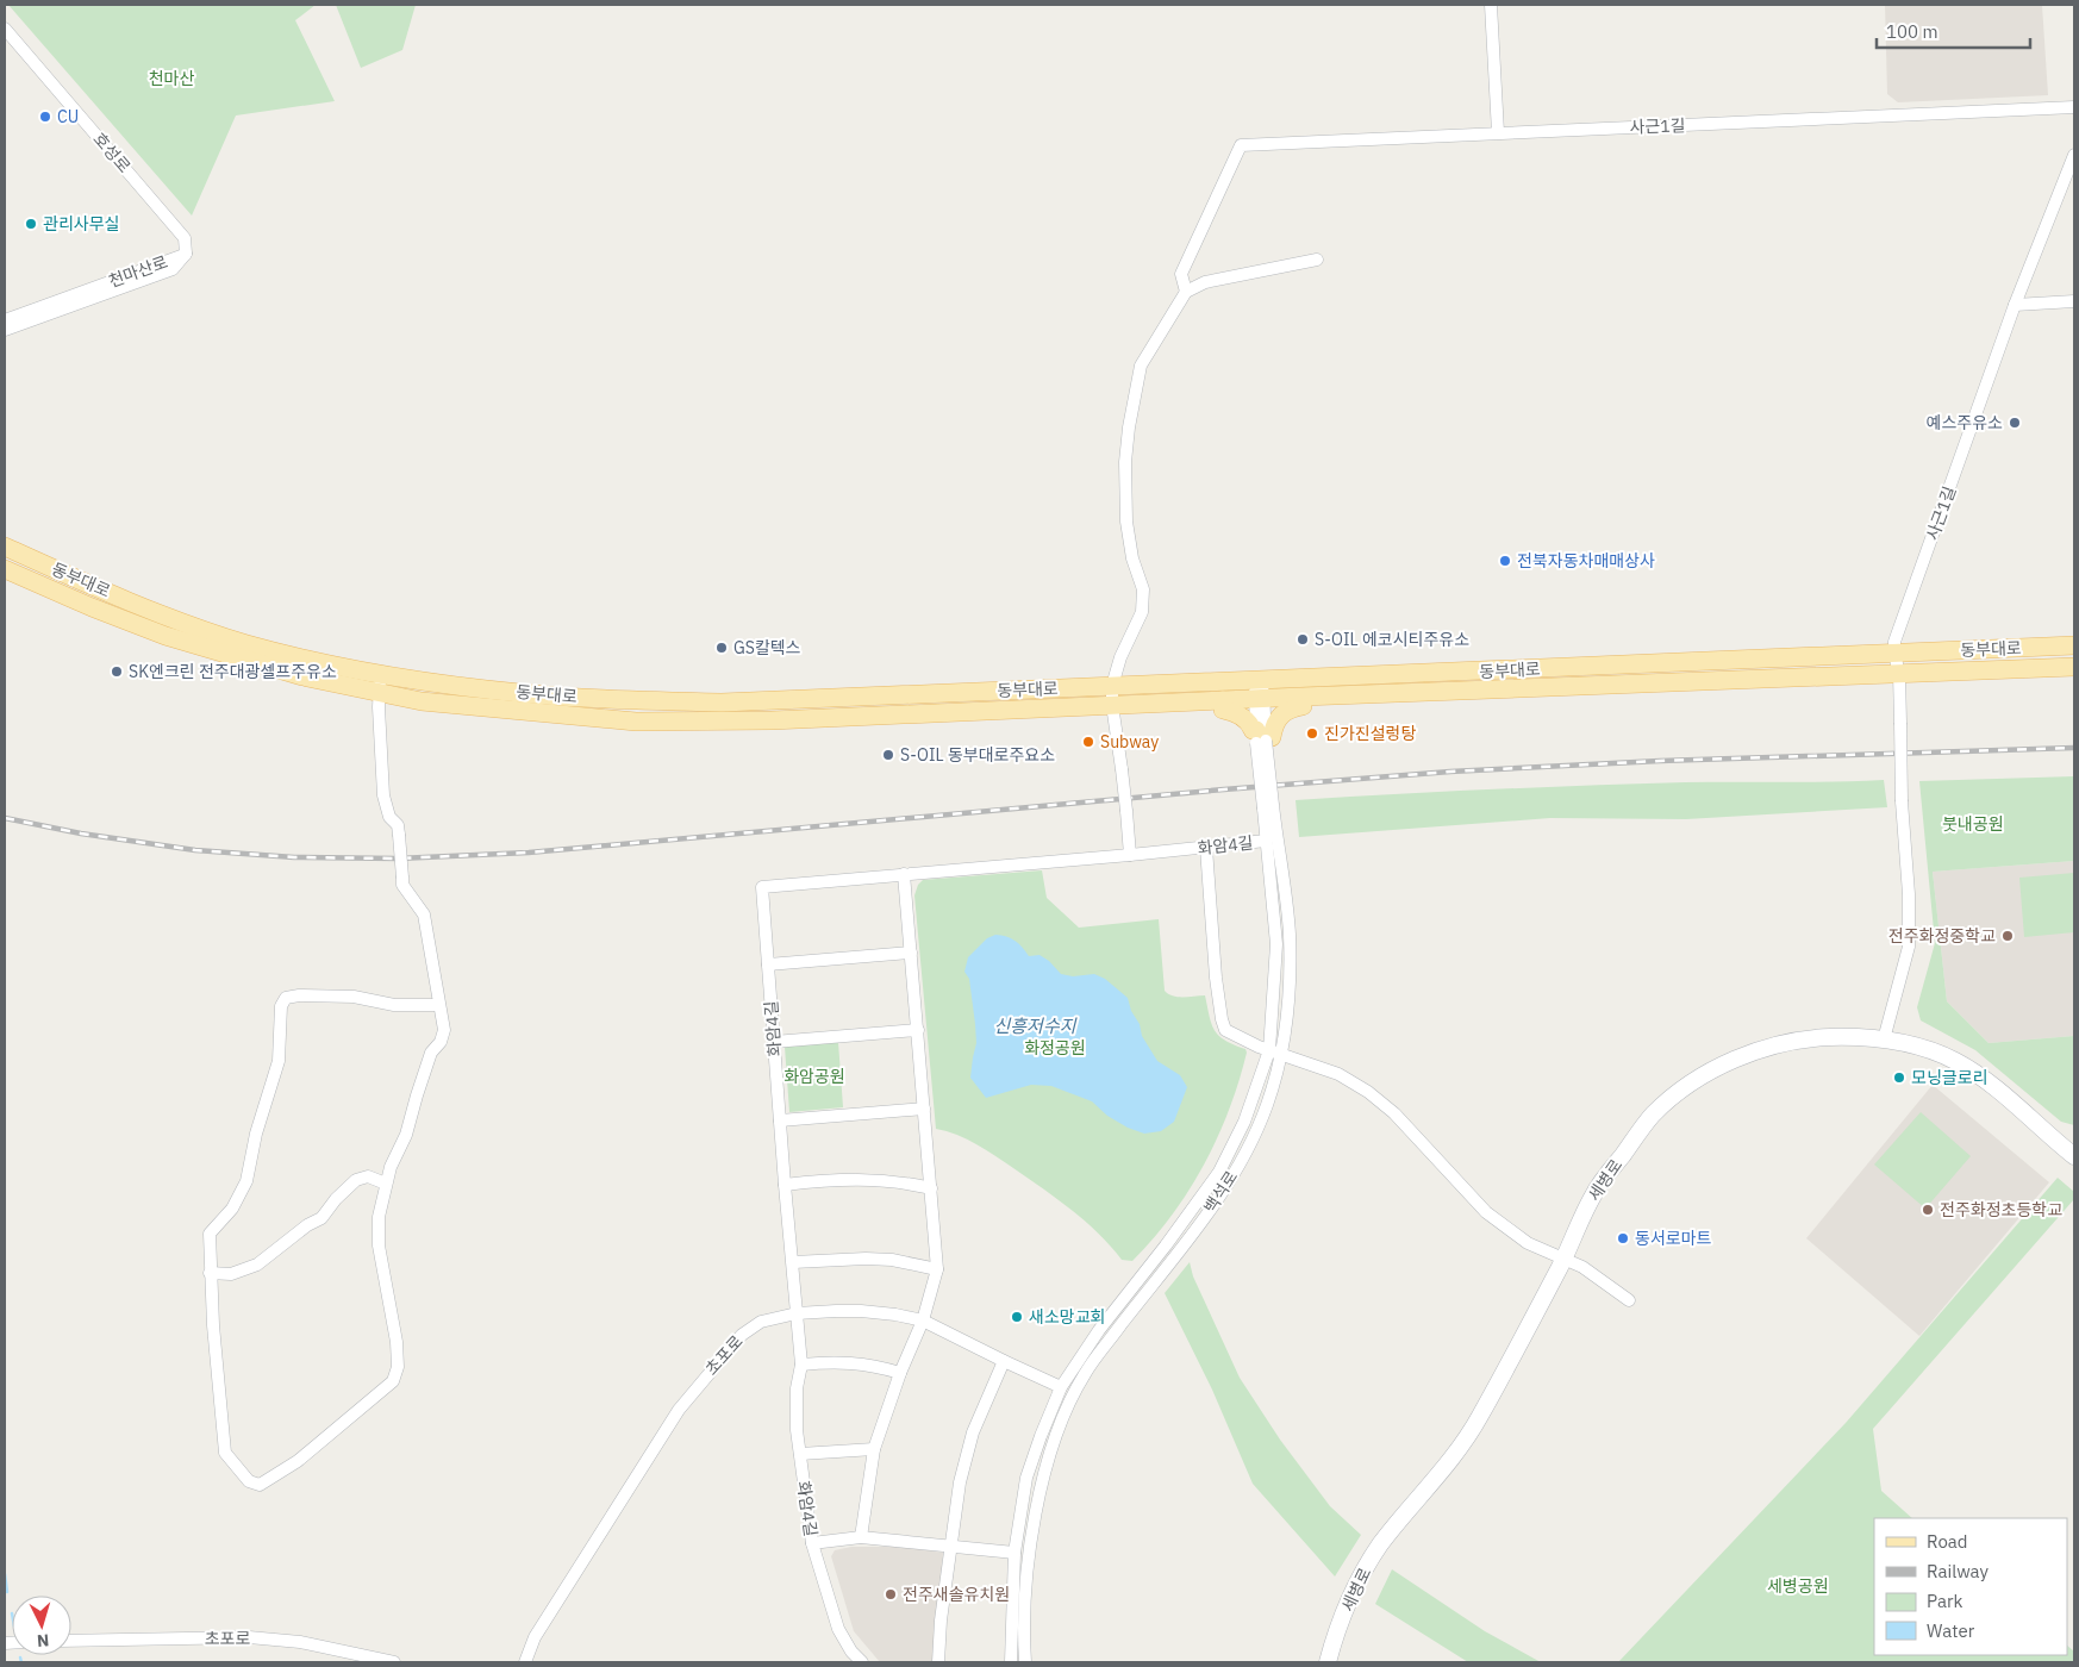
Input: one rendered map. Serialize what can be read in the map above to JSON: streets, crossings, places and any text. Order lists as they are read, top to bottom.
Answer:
{
  "streets": {
    "main road": ["동부대로"],
    "street": [
      "사근1길",
      "호성로",
      "천마산로",
      "화암4길",
      "세병로",
      "백석로",
      "초포로"
    ]
  },
  "crossings": [
    ["사근1길", "동부대로"],
    ["사근1길", "세병로"],
    ["호성로", "천마산로"],
    ["동부대로", "백석로"],
    ["화암4길", "백석로"],
    ["화암4길", "초포로"],
    ["백석로", "초포로"]
  ],
  "water": ["신흥저수지"],
  "parks": [
    "천마산",
    "붓내공원",
    "화정공원",
    "화암공원",
    "세병공원"
  ],
  "places": [
    "CU",
    "관리사무실",
    "예스주유소",
    "전북자동차매매상사",
    "S-OIL 에코시티주유소",
    "GS칼텍스",
    "SK엔크린 전주대광셀프주유소",
    "진가진설렁탕",
    "Subway",
    "S-OIL 동부대로주요소",
    "전주화정중학교",
    "모닝글로리",
    "전주화정초등학교",
    "동서로마트",
    "새소망교회",
    "전주새솔유치원"
  ],
  "legend": [
    "Road",
    "Railway",
    "Park",
    "Water"
  ],
  "scale_bar": "100 m",
  "north": "bottom"
}
